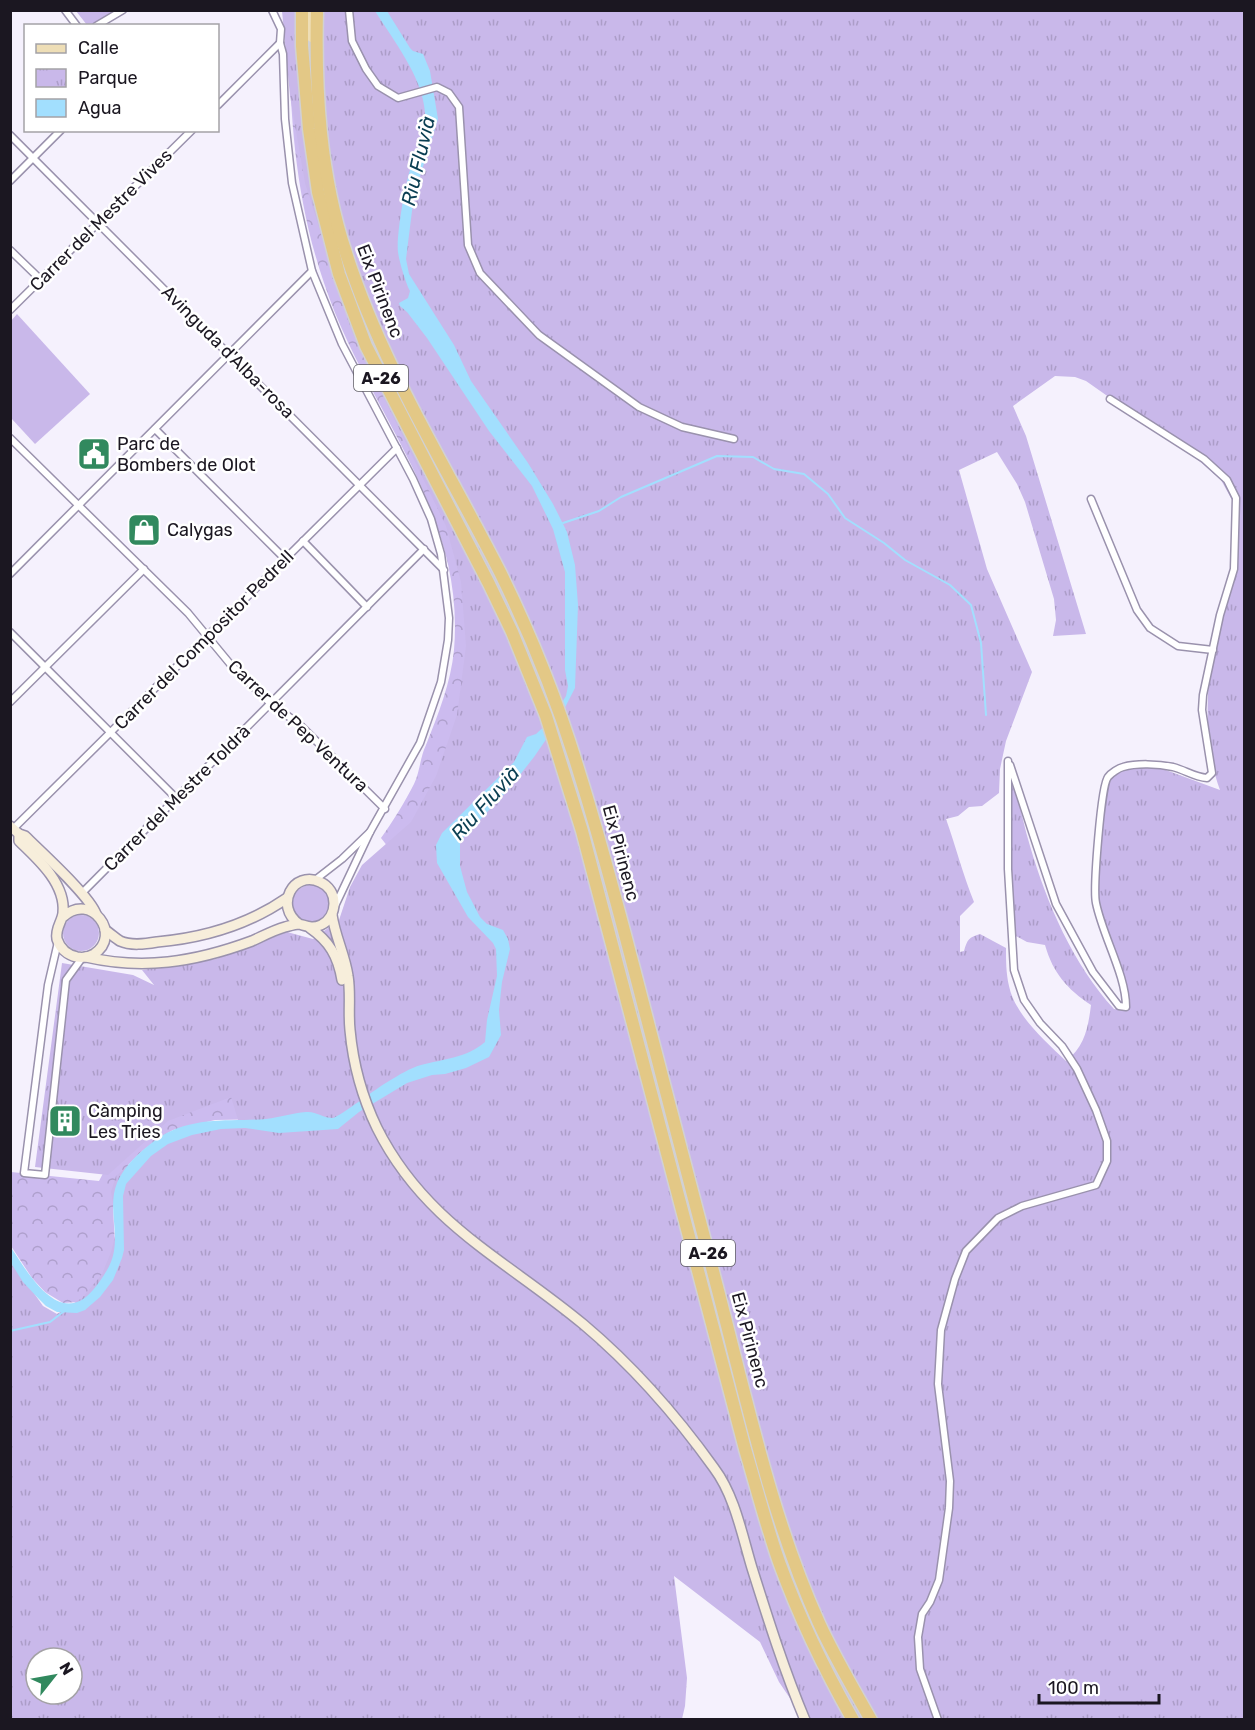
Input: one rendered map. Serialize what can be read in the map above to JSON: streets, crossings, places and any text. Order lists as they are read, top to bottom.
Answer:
{
  "streets": {
    "highway": ["Eix Pirinenc", "A-26"],
    "street": [
      "Carrer del Mestre Vives",
      "Avinguda d'Alba-rosa",
      "Carrer del Compositor Pedrell",
      "Carrer de Pep Ventura",
      "Carrer del Mestre Toldrà"
    ]
  },
  "crossings": [
    ["Carrer del Mestre Vives", "Avinguda d'Alba-rosa"],
    ["Avinguda d'Alba-rosa", "Carrer del Compositor Pedrell"],
    ["Avinguda d'Alba-rosa", "Carrer del Mestre Toldrà"],
    ["Carrer del Compositor Pedrell", "Carrer de Pep Ventura"],
    ["Carrer de Pep Ventura", "Carrer del Mestre Toldrà"]
  ],
  "water": ["Riu Fluvià"],
  "places": {
    "public building": ["Parc de Bombers de Olot"],
    "shop": ["Calygas"],
    "building": ["Càmping Les Tries"]
  },
  "legend": ["Calle", "Parque", "Agua"],
  "scale_bar": "100 m",
  "north": "top right"
}
